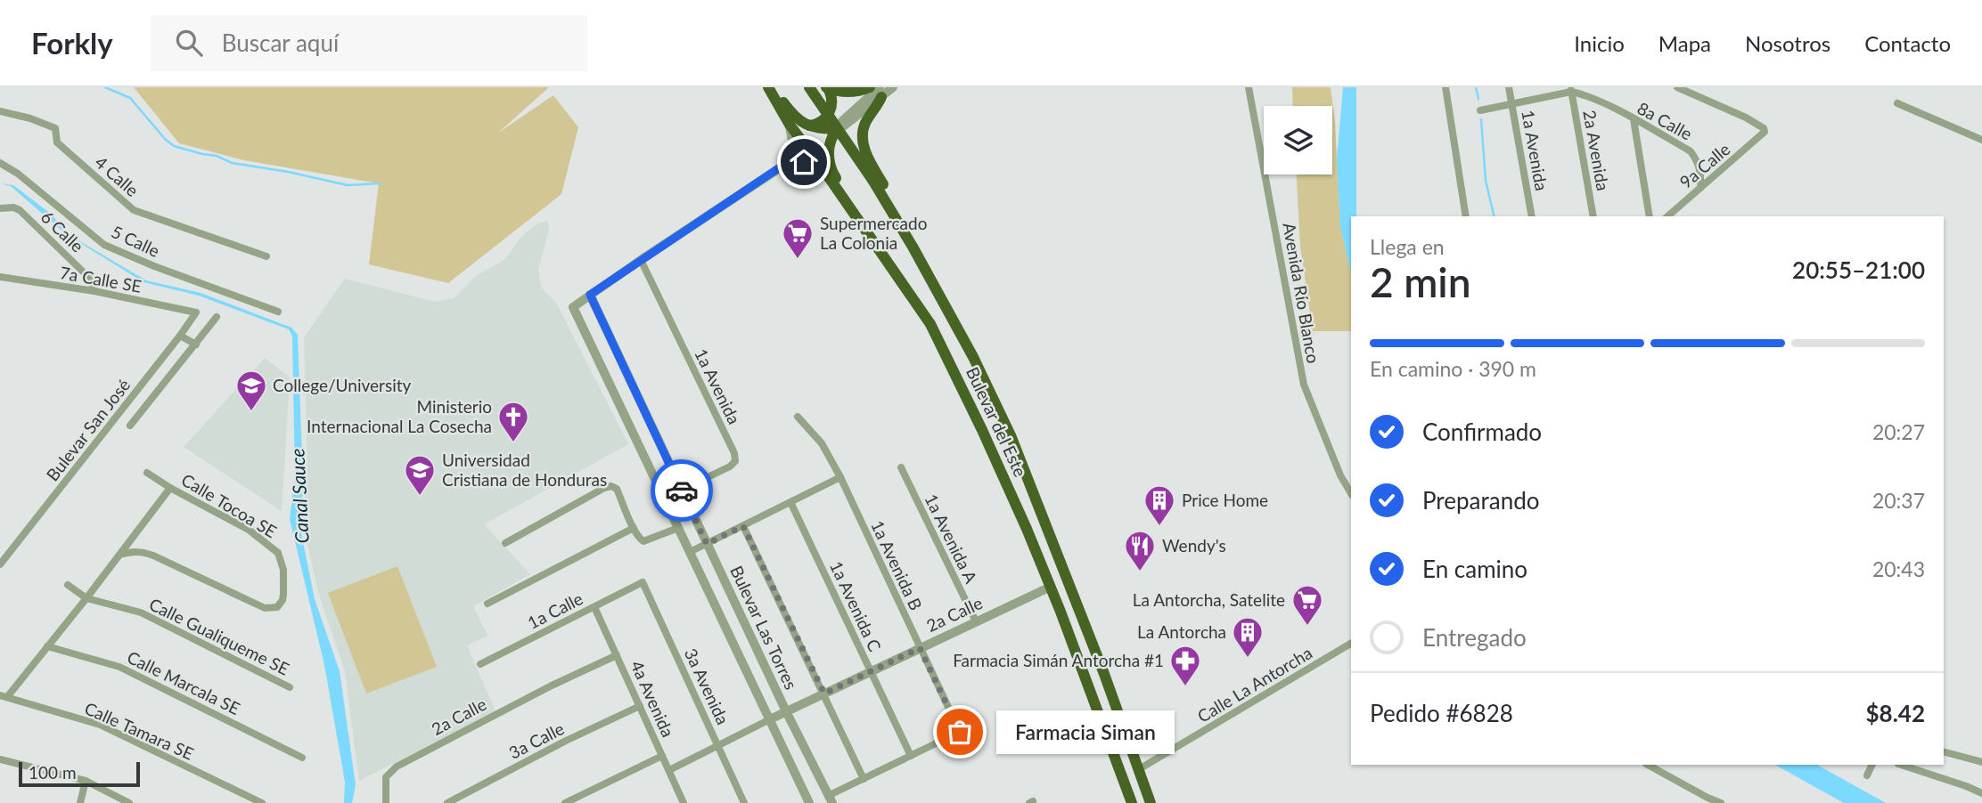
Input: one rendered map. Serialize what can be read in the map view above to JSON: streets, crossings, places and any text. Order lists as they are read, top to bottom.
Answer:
{
  "streets": {
    "highway": ["Bulevar del Este"],
    "street": [
      "8a Calle",
      "1a Avenida",
      "2a Avenida",
      "9a Calle",
      "4 Calle",
      "6 Calle",
      "5 Calle",
      "7a Calle SE",
      "Avenida Río Blanco",
      "Bulevar San José",
      "Calle Tocoa SE",
      "1a Avenida A",
      "1a Avenida B",
      "1a Avenida C",
      "1a Calle",
      "2a Calle",
      "Bulevar Las Torres",
      "Calle Gualiqueme SE",
      "Calle Marcala SE",
      "Calle La Antorcha",
      "3a Avenida",
      "4a Avenida",
      "Calle Tamara SE",
      "3a Calle"
    ]
  },
  "crossings": [
    ["8a Calle", "1a Avenida"],
    ["8a Calle", "2a Avenida"],
    ["8a Calle", "9a Calle"],
    ["1a Avenida", "Bulevar Las Torres"],
    ["6 Calle", "7a Calle SE"],
    ["7a Calle SE", "Bulevar San José"],
    ["Bulevar del Este", "2a Calle"],
    ["Bulevar del Este", "Calle La Antorcha"],
    ["1a Avenida A", "2a Calle"],
    ["1a Avenida B", "1a Avenida C"],
    ["1a Avenida B", "2a Calle"],
    ["1a Avenida C", "2a Calle"],
    ["1a Calle", "3a Avenida"],
    ["1a Calle", "4a Avenida"],
    ["2a Calle", "Bulevar Las Torres"],
    ["2a Calle", "4a Avenida"],
    ["4a Avenida", "3a Calle"]
  ],
  "water": ["Canal Sauce"],
  "places": {
    "supermarket": ["Supermercado La Colonia", "La Antorcha, Satelite"],
    "school or university": ["College/University", "Universidad Cristiana de Honduras"],
    "church": ["Ministerio Internacional La Cosecha"],
    "building": ["Price Home", "La Antorcha"],
    "restaurant": ["Wendy's"],
    "pharmacy": ["Farmacia Simán Antorcha #1"],
    "other": ["Farmacia Siman"]
  },
  "scale_bar": "100 m",
  "page": {
    "header": "Forkly",
    "search": "Buscar aquí",
    "nav": [
      "Inicio",
      "Mapa",
      "Nosotros",
      "Contacto"
    ],
    "heading": ["2 min", "Llega en", "20:55–21:00"],
    "panel": ["Pedido #6828", "$8.42"],
    "bar": "En camino · 390 m",
    "list": [
      ["Confirmado", "20:27"],
      ["Preparando", "20:37"],
      ["En camino", "20:43"],
      "Entregado"
    ],
    "bubble": "Farmacia Siman",
    "scale": "100 m"
  }
}
